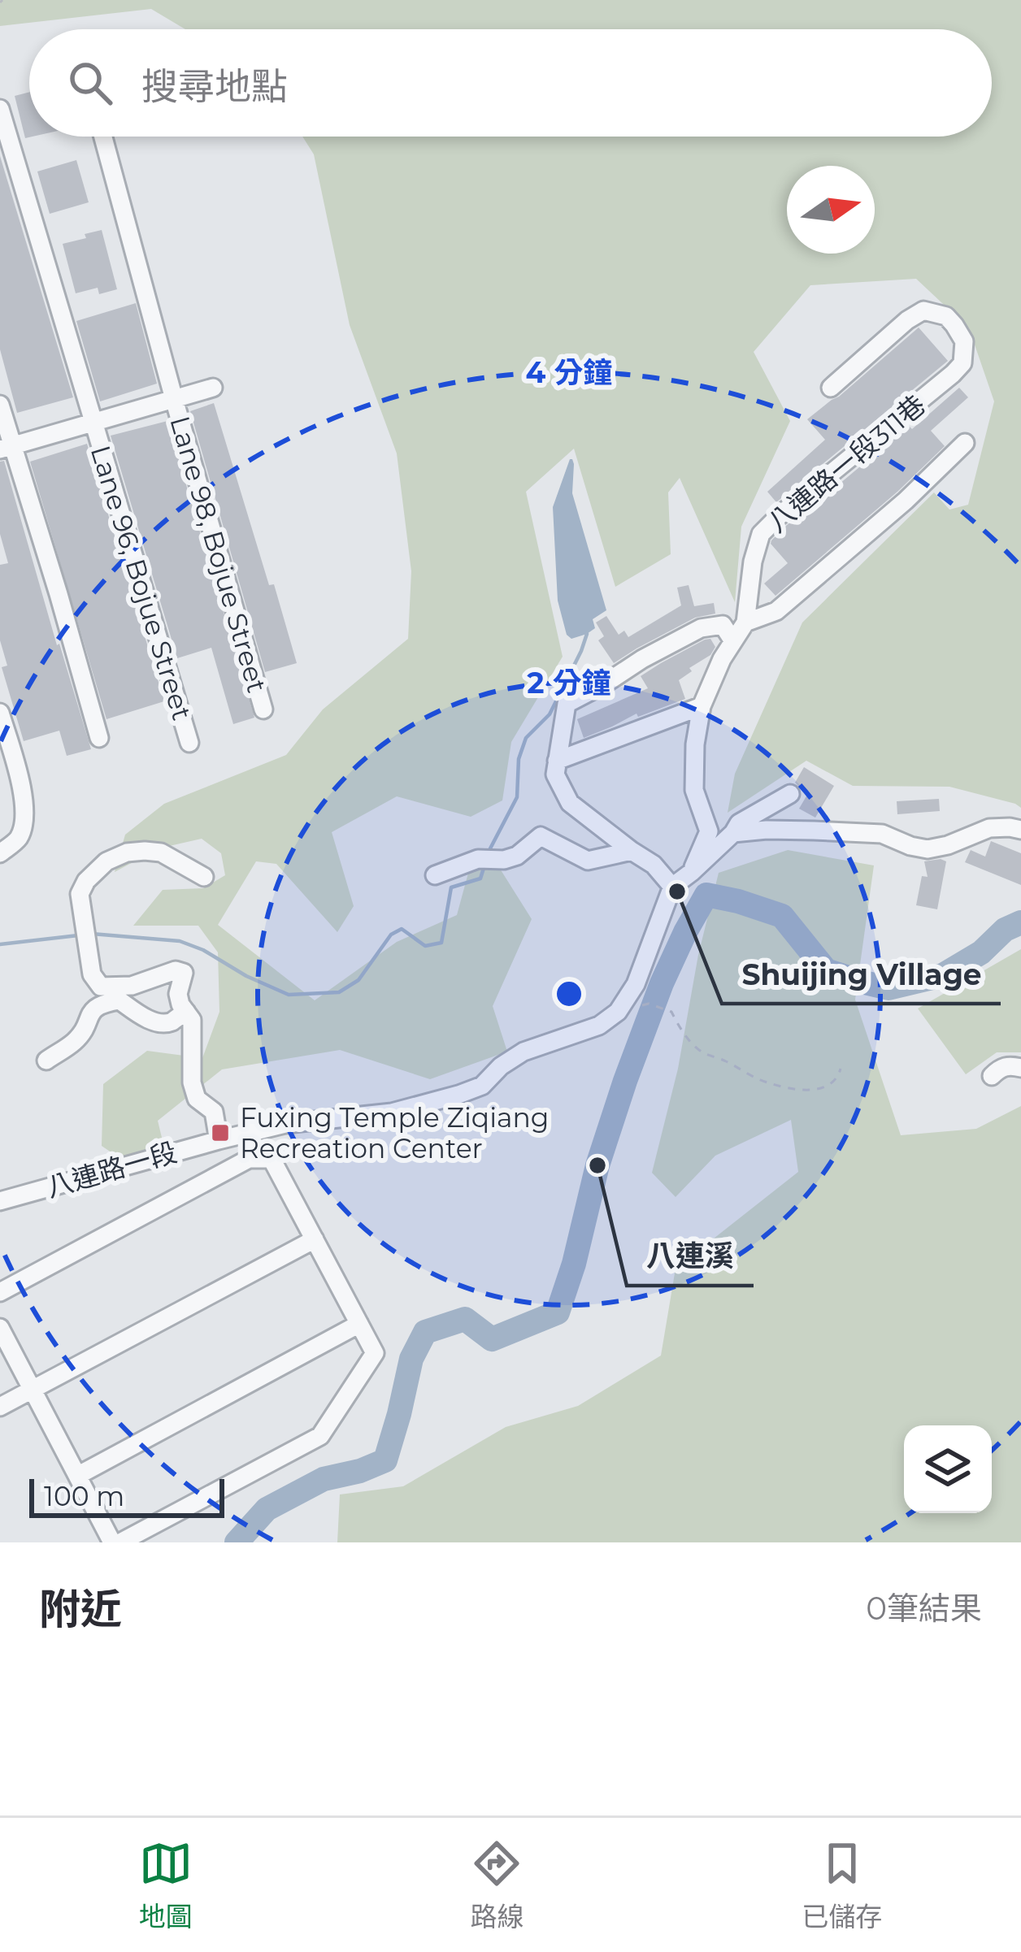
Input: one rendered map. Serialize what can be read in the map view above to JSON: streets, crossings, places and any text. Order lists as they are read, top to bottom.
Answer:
{
  "streets": {
    "street": [
      "八連路一段311巷",
      "Lane 98, Bojue Street",
      "Lane 96, Bojue Street",
      "八連路一段"
    ]
  },
  "places": {
    "other": ["Shuijing Village", "八連溪"],
    "transit": ["Fuxing Temple Ziqiang Recreation Center"]
  },
  "scale_bar": "100 m",
  "north": "right",
  "page": {
    "search": "搜尋地點",
    "scale": "100 m",
    "heading": ["附近", "0筆結果"],
    "nav": ["地圖", "路線", "已儲存"]
  },
  "rings": ["4 分鐘", "2 分鐘"]
}
